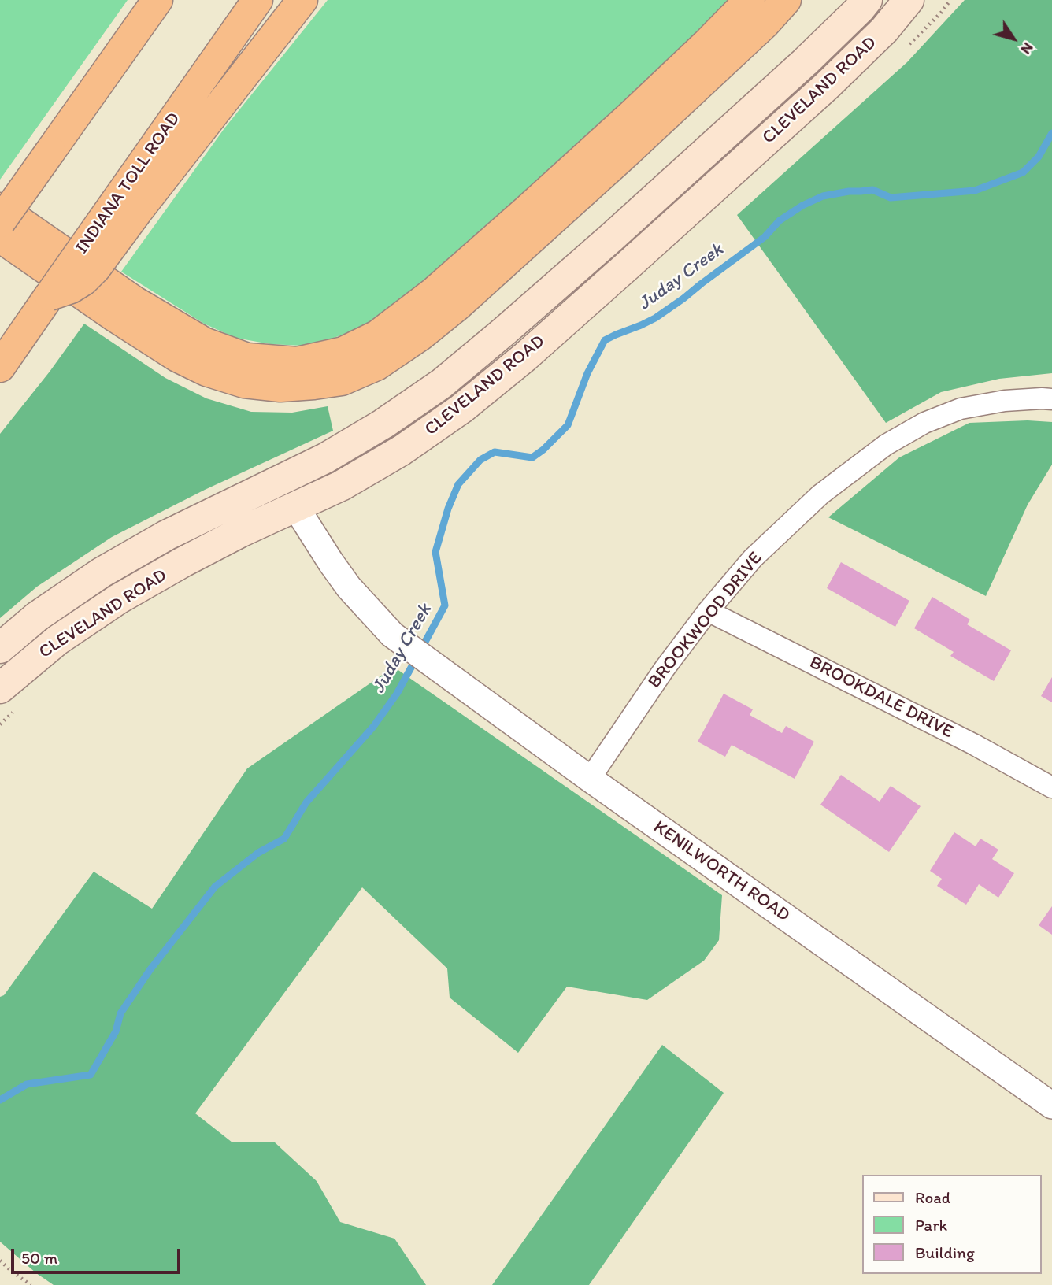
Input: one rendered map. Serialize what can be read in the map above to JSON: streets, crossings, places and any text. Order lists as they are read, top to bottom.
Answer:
{
  "streets": {
    "highway": ["INDIANA TOLL ROAD"],
    "main road": ["CLEVELAND ROAD"],
    "street": ["BROOKWOOD DRIVE", "BROOKDALE DRIVE", "KENILWORTH ROAD"]
  },
  "crossings": [
    ["CLEVELAND ROAD", "KENILWORTH ROAD"],
    ["BROOKWOOD DRIVE", "BROOKDALE DRIVE"],
    ["BROOKWOOD DRIVE", "KENILWORTH ROAD"]
  ],
  "water": ["Juday Creek"],
  "legend": ["Road", "Park", "Building"],
  "scale_bar": "50 m",
  "north": "bottom right"
}
